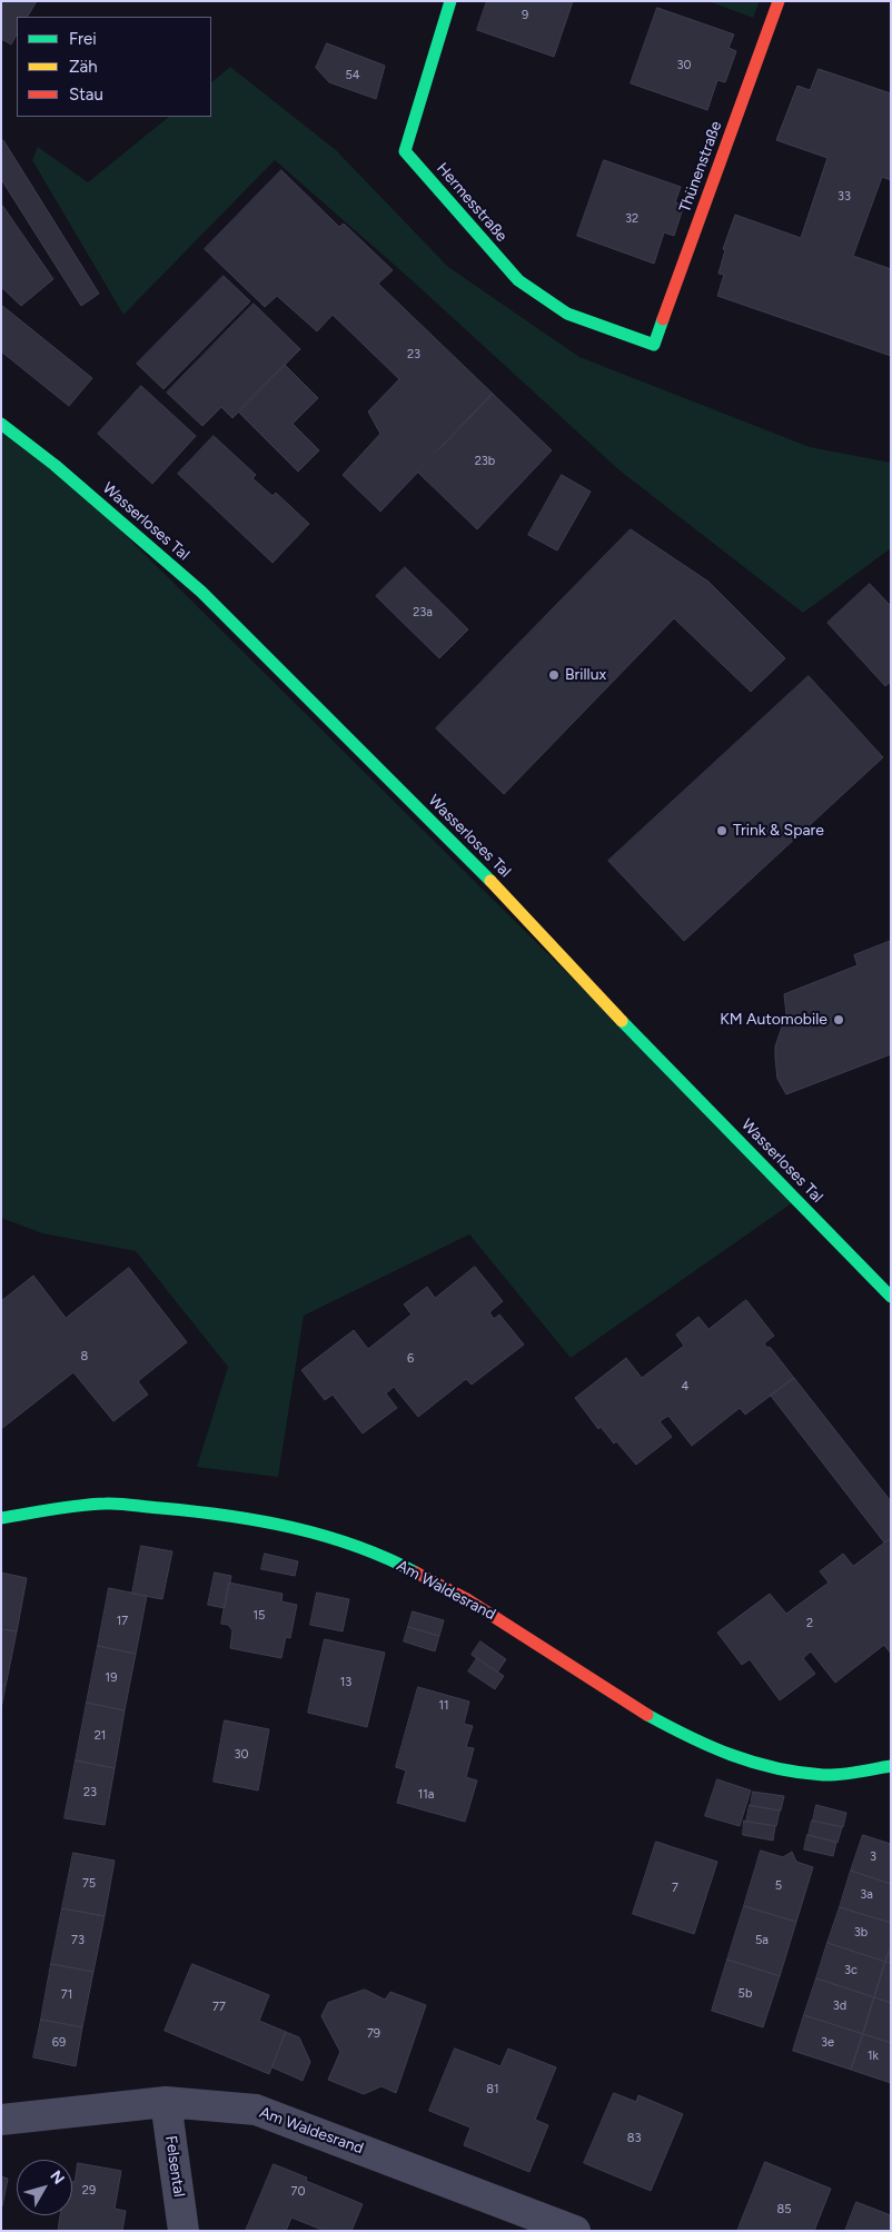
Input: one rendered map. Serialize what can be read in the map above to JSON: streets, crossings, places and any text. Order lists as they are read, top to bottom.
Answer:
{
  "streets": {
    "street": [
      "Thünenstraße",
      "Hermesstraße",
      "Wasserloses Tal",
      "Am Waldesrand",
      "Felsental"
    ]
  },
  "crossings": [
    ["Thünenstraße", "Hermesstraße"],
    ["Am Waldesrand", "Felsental"]
  ],
  "places": ["Brillux", "Trink & Spare", "KM Automobile"],
  "house_numbers": [
    "9",
    "30",
    "54",
    "33",
    "32",
    "23",
    "23b",
    "23a",
    "8",
    "6",
    "4",
    "15",
    "17",
    "2",
    "19",
    "13",
    "11",
    "21",
    "30",
    "23",
    "11a",
    "3",
    "75",
    "5",
    "7",
    "3a",
    "3b",
    "73",
    "5a",
    "3c",
    "5b",
    "71",
    "3d",
    "77",
    "79",
    "69",
    "3e",
    "1k",
    "81",
    "83",
    "29",
    "70",
    "85"
  ],
  "legend": ["Frei", "Zäh", "Stau"],
  "north": "top right"
}
